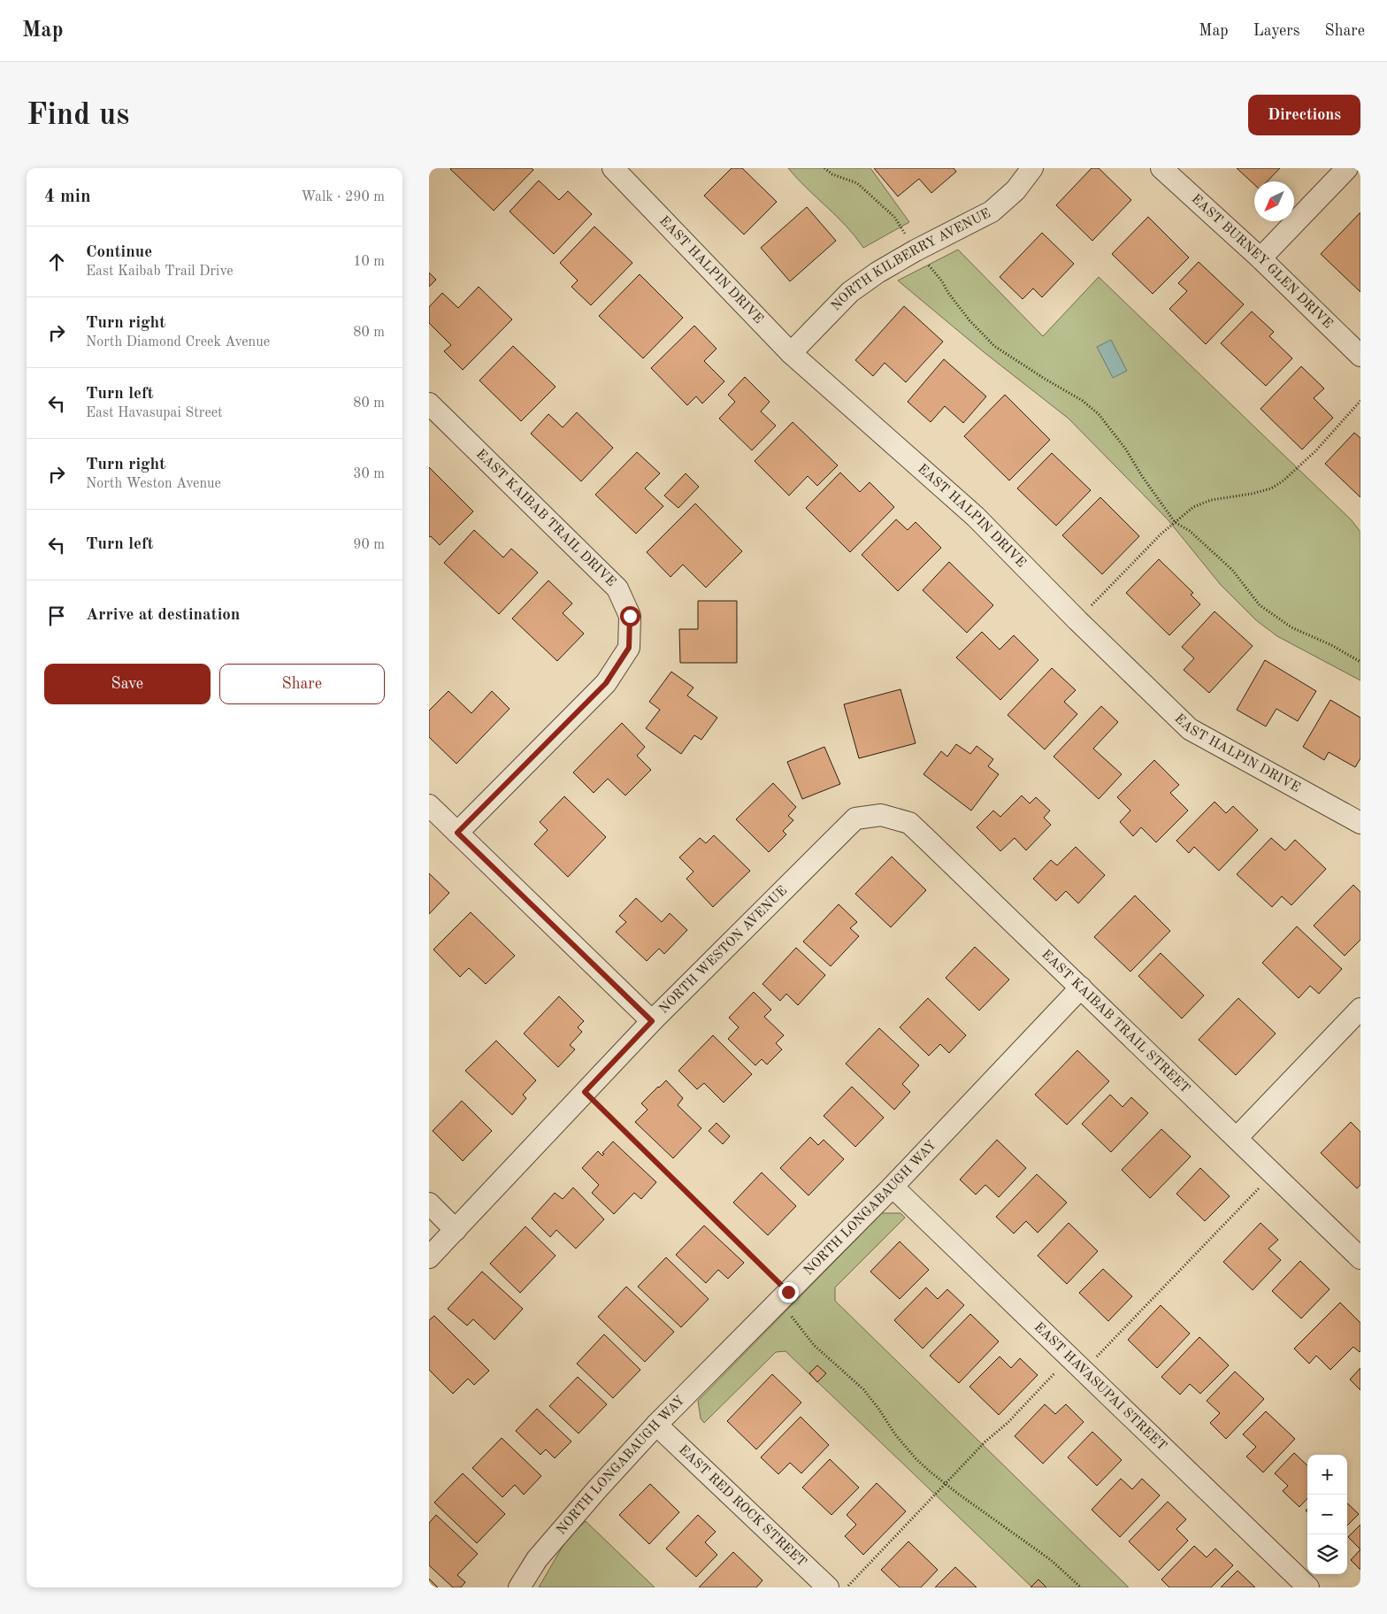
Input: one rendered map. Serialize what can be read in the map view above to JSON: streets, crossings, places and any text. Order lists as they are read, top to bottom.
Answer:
{
  "streets": {
    "street": [
      "NORTH KILBERRY AVENUE",
      "EAST BURNEY GLEN DRIVE",
      "EAST HALPIN DRIVE",
      "EAST KAIBAB TRAIL DRIVE",
      "NORTH WESTON AVENUE",
      "EAST KAIBAB TRAIL STREET",
      "NORTH LONGABAUGH WAY",
      "EAST HAVASUPAI STREET",
      "EAST RED ROCK STREET"
    ]
  },
  "crossings": [
    ["NORTH KILBERRY AVENUE", "EAST HALPIN DRIVE"],
    ["NORTH WESTON AVENUE", "EAST KAIBAB TRAIL STREET"],
    ["EAST KAIBAB TRAIL STREET", "NORTH LONGABAUGH WAY"],
    ["NORTH LONGABAUGH WAY", "EAST HAVASUPAI STREET"],
    ["NORTH LONGABAUGH WAY", "EAST RED ROCK STREET"]
  ],
  "north": "bottom left",
  "page": {
    "header": "Map",
    "nav": ["Map", "Layers", "Share"],
    "buttons": [
      "Directions",
      ["Save", "Share"]
    ],
    "title": "Find us",
    "heading": ["4 min", "Walk · 290 m"],
    "list": [
      ["Continue", "East Kaibab Trail Drive", "10 m"],
      ["Turn right", "North Diamond Creek Avenue", "80 m"],
      ["Turn left", "East Havasupai Street", "80 m"],
      ["Turn right", "North Weston Avenue", "30 m"],
      ["Turn left", "90 m"],
      "Arrive at destination"
    ],
    "map_buttons": ["+", "−"]
  }
}
